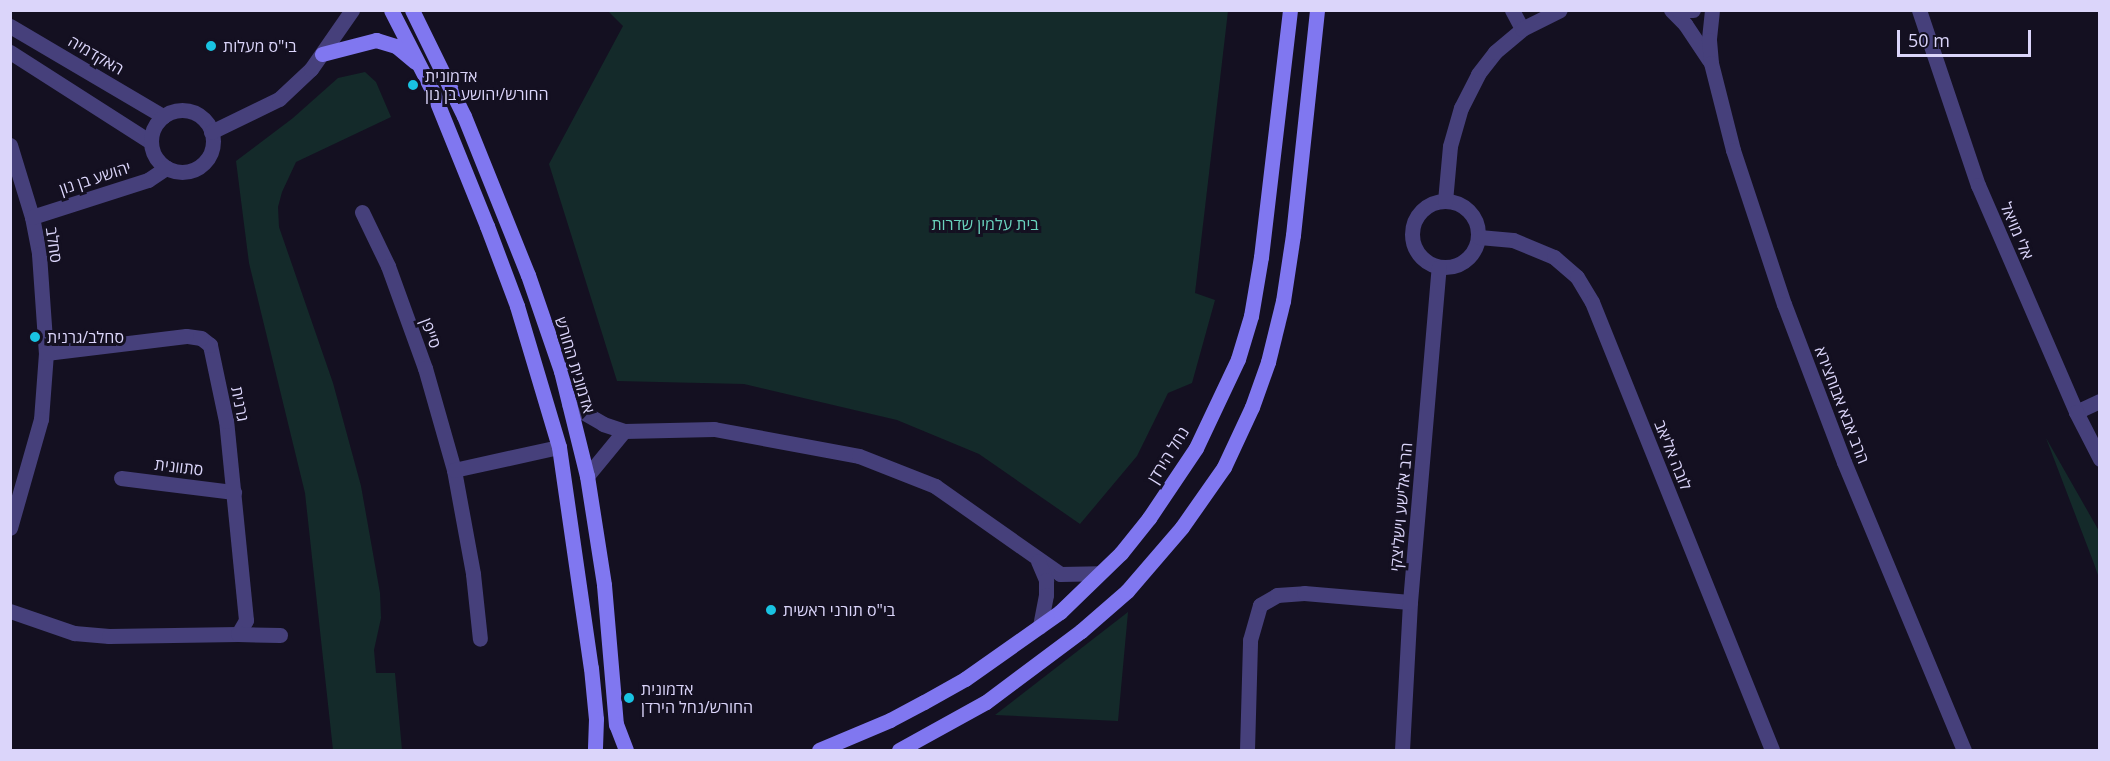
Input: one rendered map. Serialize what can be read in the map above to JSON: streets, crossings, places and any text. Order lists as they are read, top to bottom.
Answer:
{
  "streets": {
    "main road": ["אדמונית החורש", "נחל הירדן"],
    "street": [
      "האקדמיה",
      "יהושע בן נון",
      "אלי מויאל",
      "סחלב",
      "סייפן",
      "גרנית",
      "הרב אבא אבוחצירא",
      "לובה אליאב",
      "סתוונית",
      "הרב אלישע וישליצקי"
    ]
  },
  "crossings": [
    ["האקדמיה", "יהושע בן נון"],
    ["יהושע בן נון", "סחלב"],
    ["סחלב", "גרנית"],
    ["גרנית", "סתוונית"],
    ["לובה אליאב", "הרב אלישע וישליצקי"]
  ],
  "parks": ["בית עלמין שדרות"],
  "places": [
    "בי\"ס מעלות",
    "אדמונית החורש/יהושע בן נון",
    "סחלב/גרנית",
    "בי\"ס תורני ראשית",
    "אדמונית החורש/נחל הירדן"
  ],
  "scale_bar": "50 m"
}
